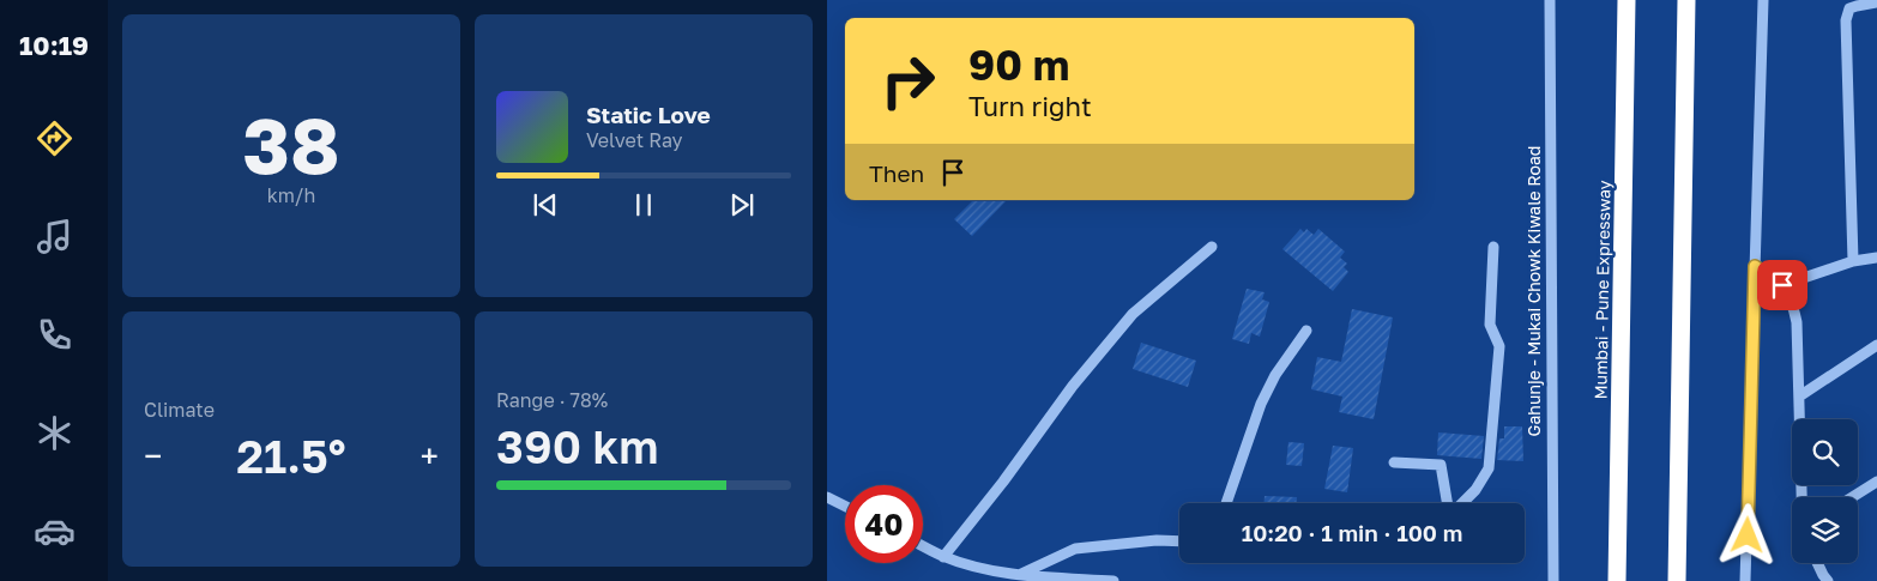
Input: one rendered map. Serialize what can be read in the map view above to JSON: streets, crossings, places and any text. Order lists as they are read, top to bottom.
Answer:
{
  "streets": {
    "highway": ["Mumbai - Pune Expressway"],
    "street": ["Gahunje - Mukai Chowk Kiwale Road"]
  },
  "page": {
    "tabs": "10:19",
    "tile": [
      ["38", "km/h"],
      "Climate",
      ["Range · 78%", "390 km"]
    ],
    "turn": ["90 m", "Turn right"],
    "song": ["Static Love", "Velvet Ray"],
    "then": "Then",
    "heat": ["−", "21.5°", "+"],
    "limit": "40",
    "trip": "10:20 · 1 min · 100 m"
  }
}
